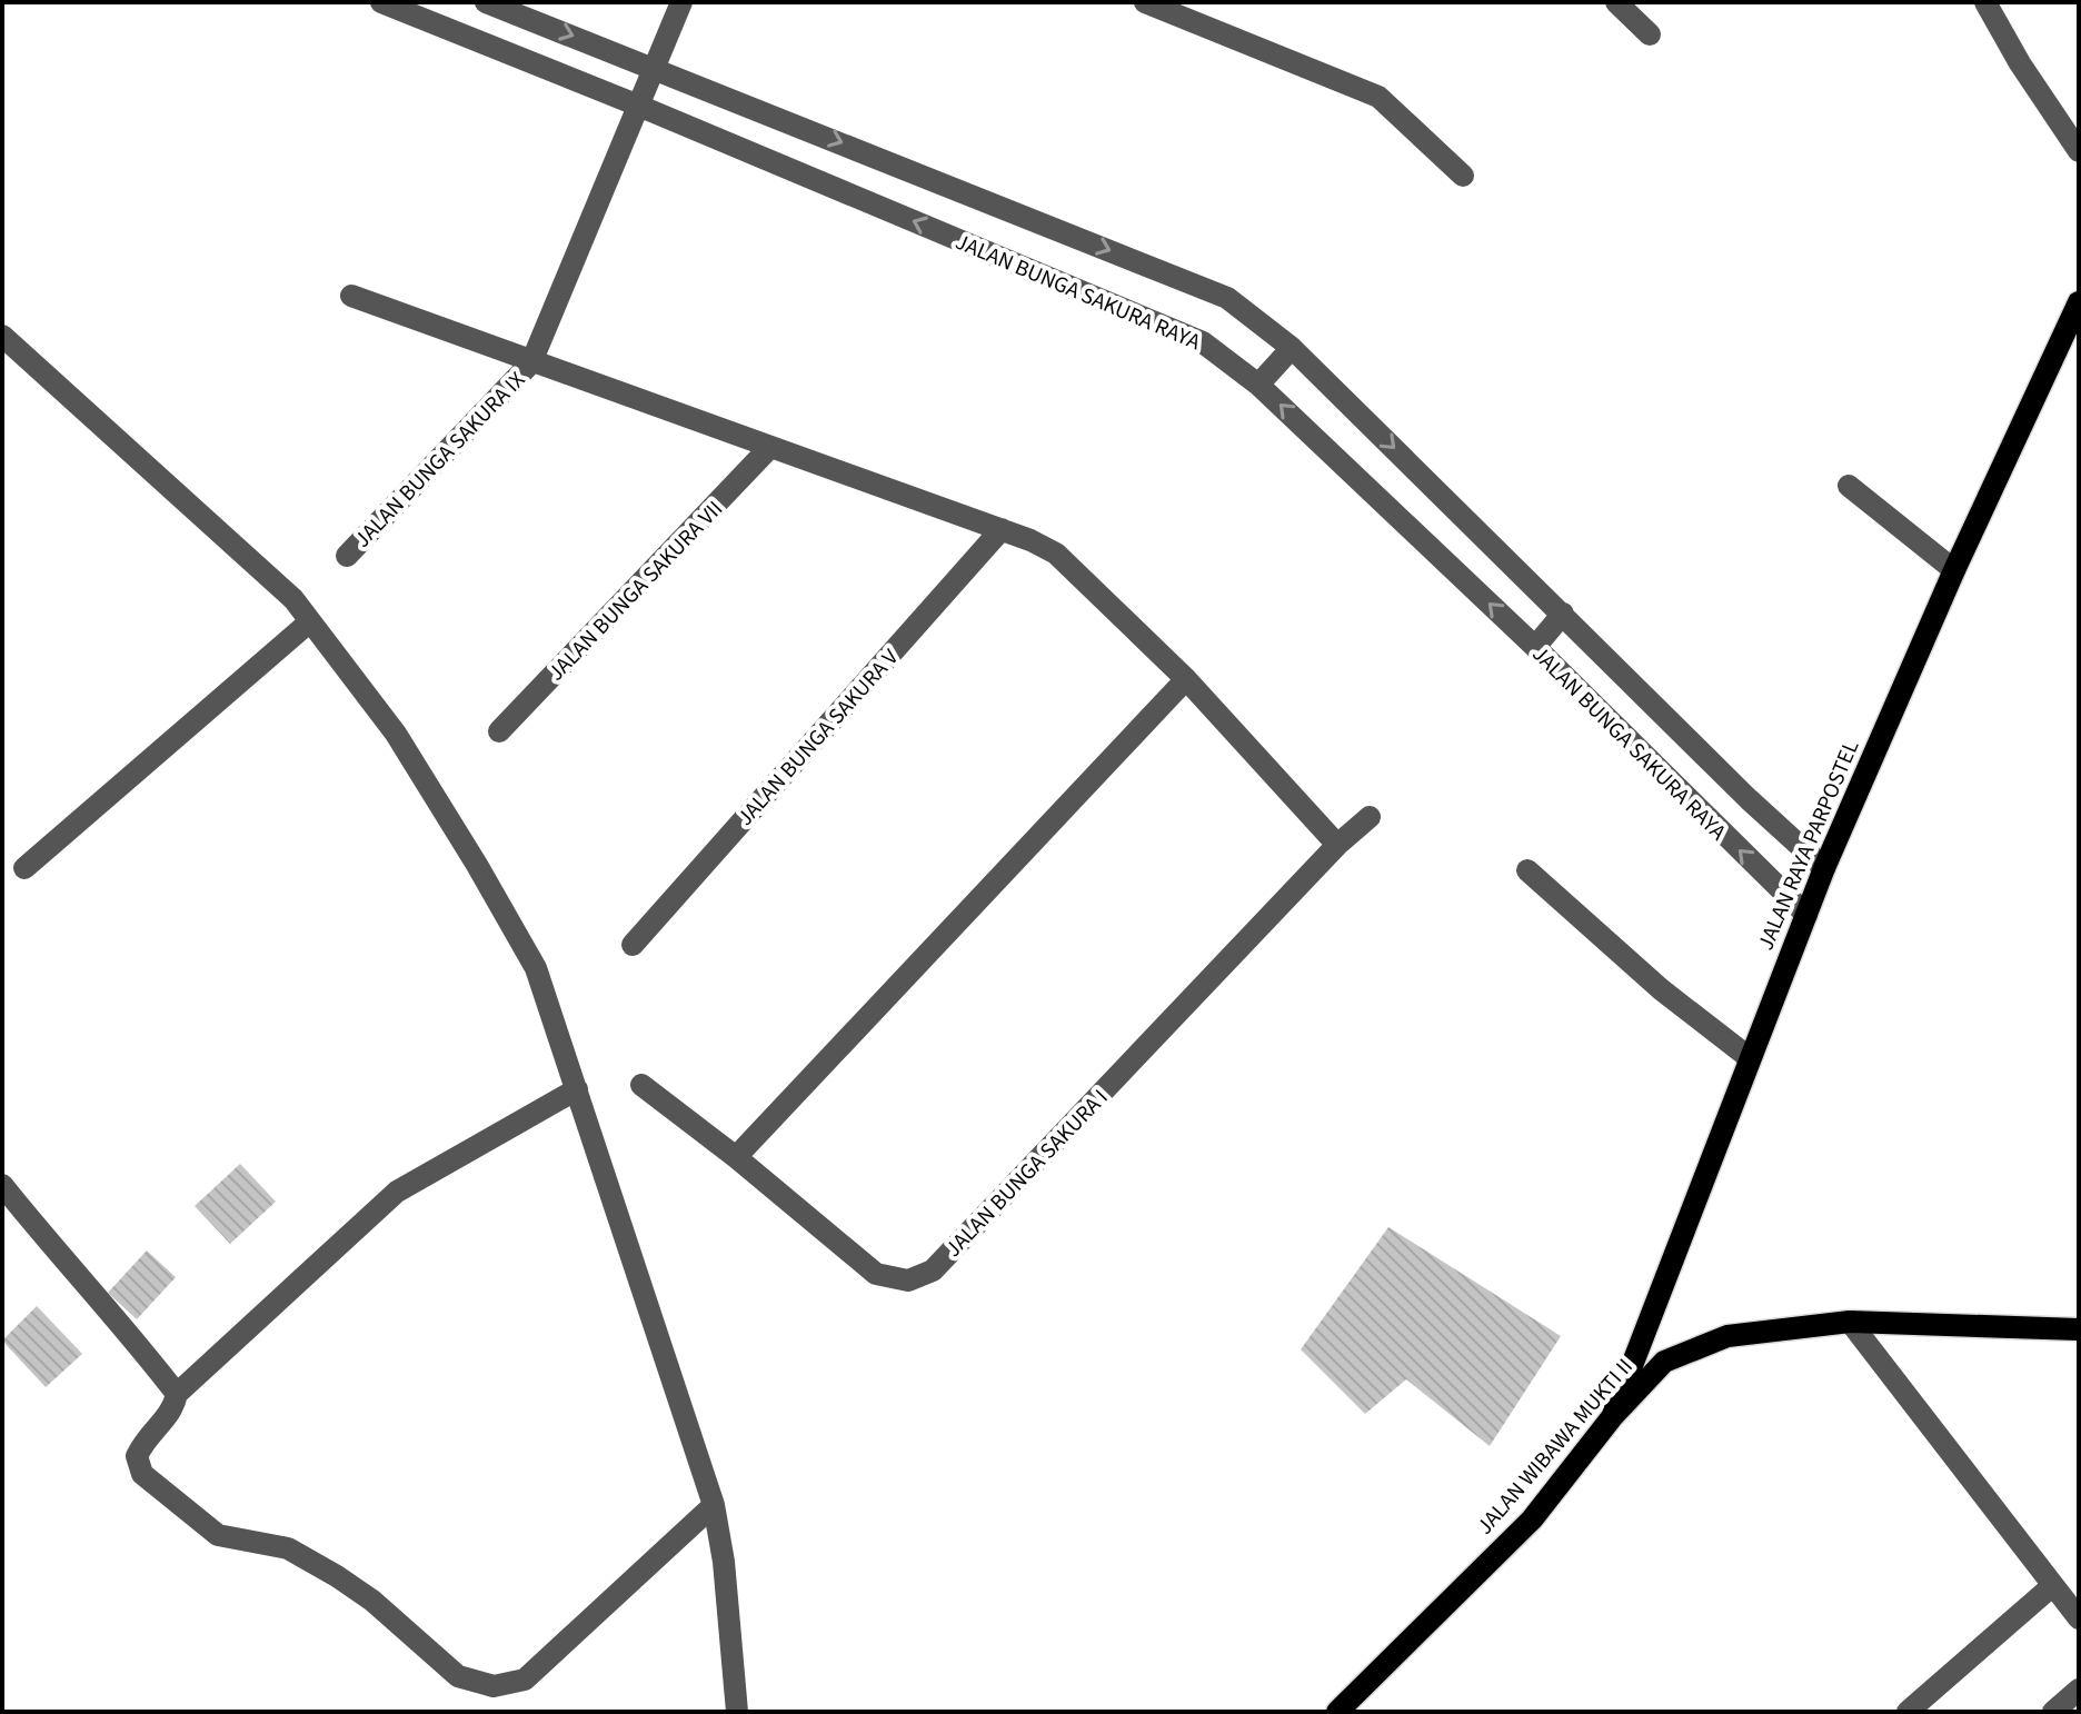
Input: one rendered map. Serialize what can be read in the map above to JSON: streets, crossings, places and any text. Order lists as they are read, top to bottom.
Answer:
{
  "streets": {
    "main road": ["JALAN RAYA PARPOSTEL", "JALAN WIBAWA MUKTI II"],
    "street": [
      "JALAN BUNGA SAKURA RAYA",
      "JALAN BUNGA SAKURA IX",
      "JALAN BUNGA SAKURA VII",
      "JALAN BUNGA SAKURA V",
      "JALAN BUNGA SAKURA I"
    ]
  },
  "crossings": [
    ["JALAN BUNGA SAKURA RAYA", "JALAN RAYA PARPOSTEL"],
    ["JALAN RAYA PARPOSTEL", "JALAN WIBAWA MUKTI II"]
  ]
}
